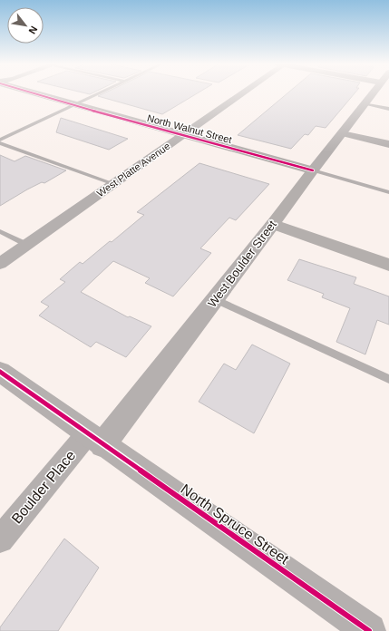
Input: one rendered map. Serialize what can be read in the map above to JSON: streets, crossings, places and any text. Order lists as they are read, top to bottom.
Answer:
{
  "streets": {
    "main road": ["North Walnut Street", "West Boulder Street"],
    "street": ["West Platte Avenue", "Boulder Place", "North Spruce Street"]
  },
  "crossings": [
    ["North Walnut Street", "West Platte Avenue"],
    ["North Walnut Street", "West Boulder Street"],
    ["West Boulder Street", "Boulder Place"],
    ["West Boulder Street", "North Spruce Street"],
    ["Boulder Place", "North Spruce Street"]
  ],
  "north": "bottom right"
}
